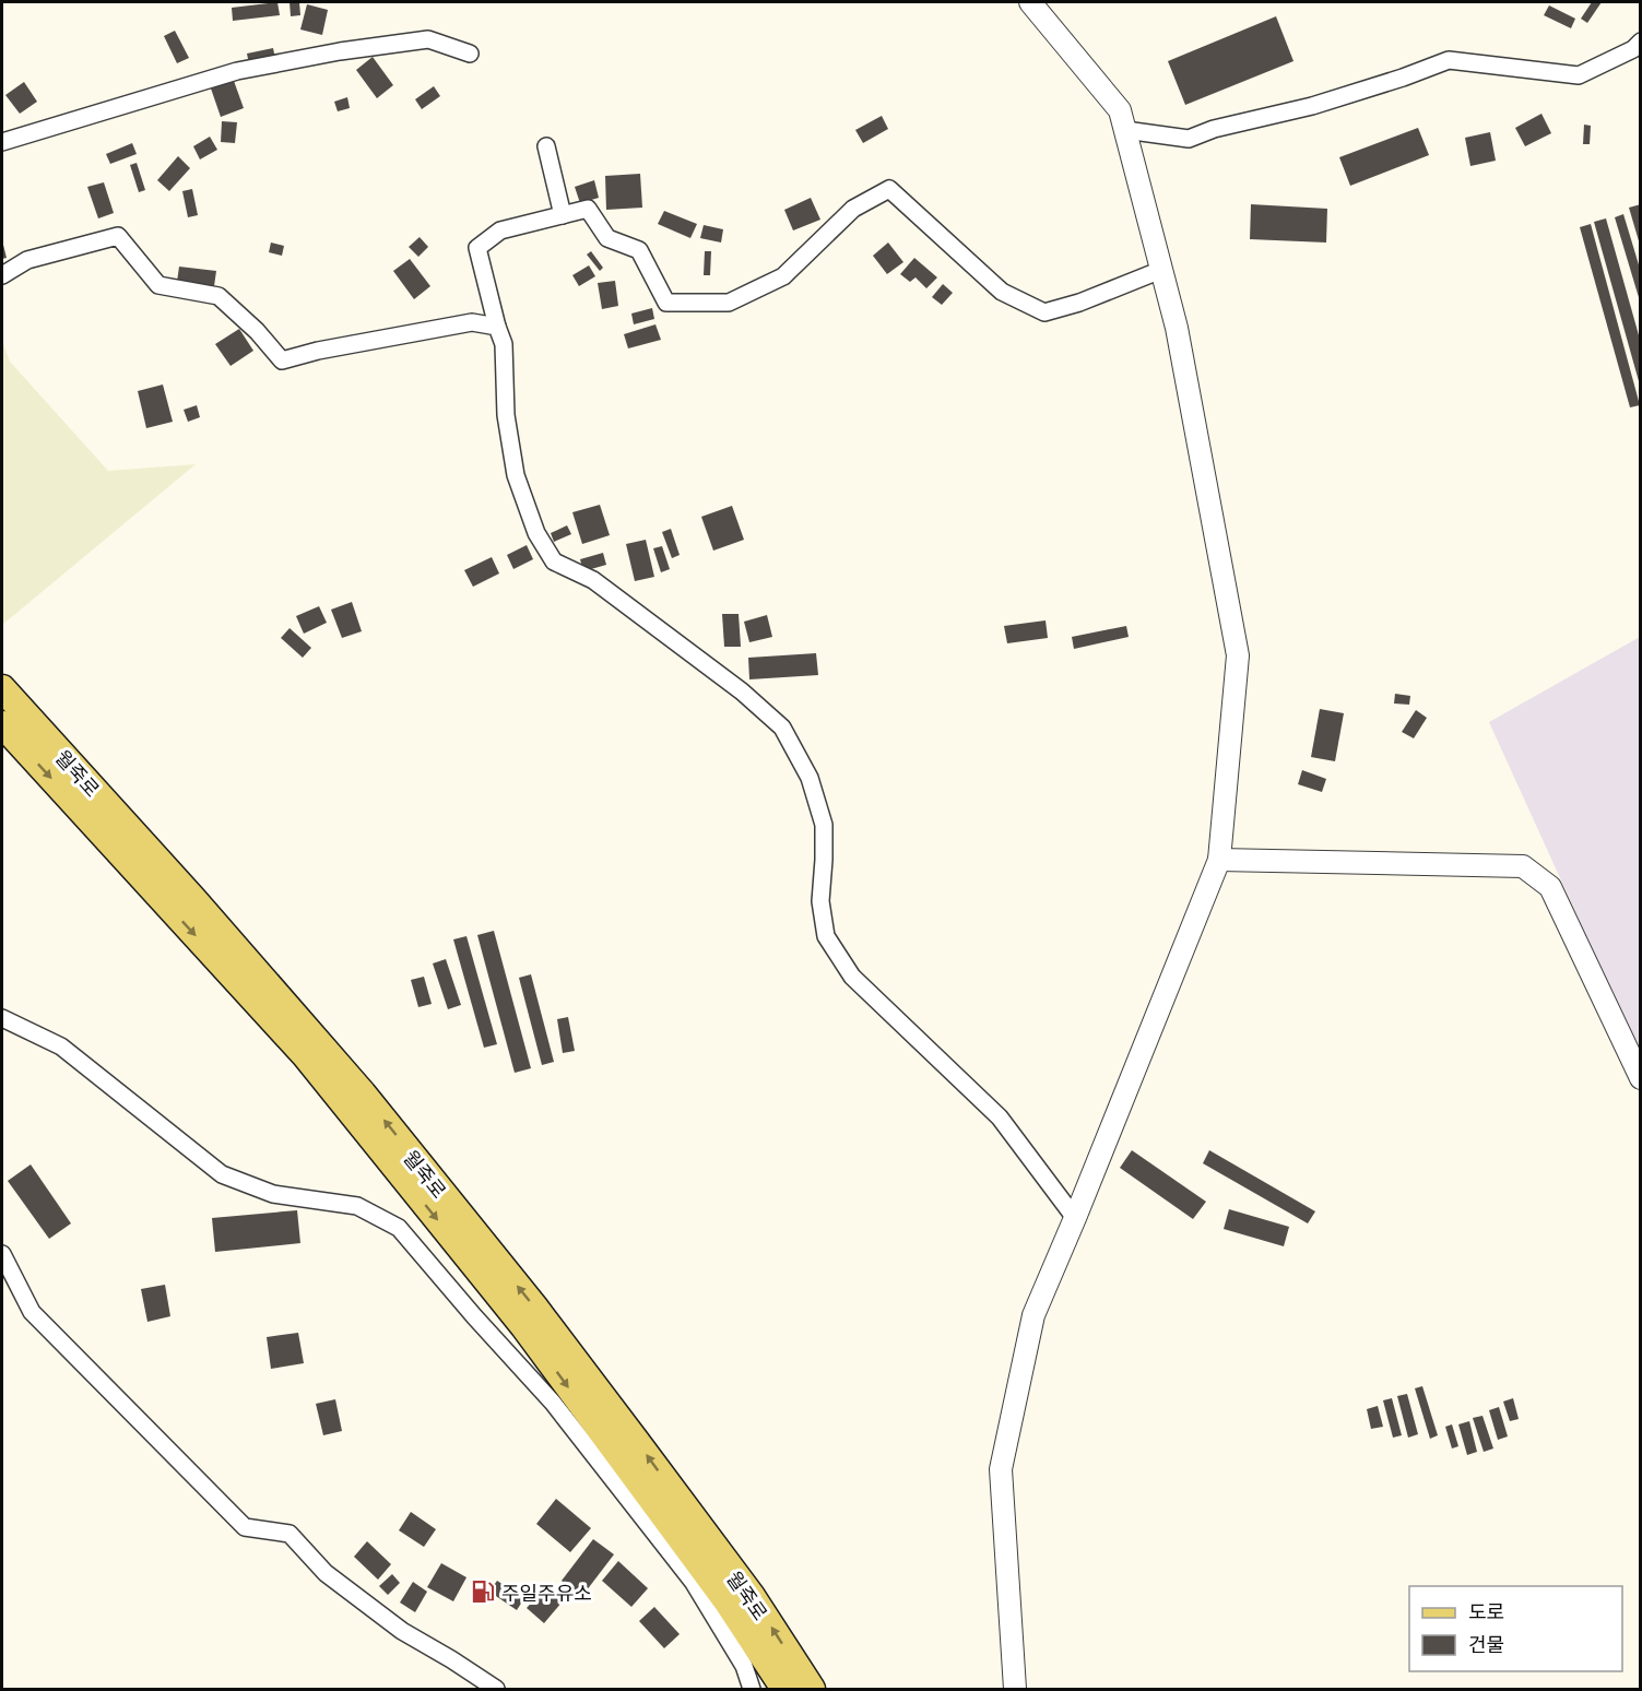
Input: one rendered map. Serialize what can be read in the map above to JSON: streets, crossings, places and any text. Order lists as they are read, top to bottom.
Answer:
{
  "streets": {
    "main road": ["월죽로"]
  },
  "places": {
    "fuel station": ["주일주유소"]
  },
  "legend": ["도로", "건물"]
}
